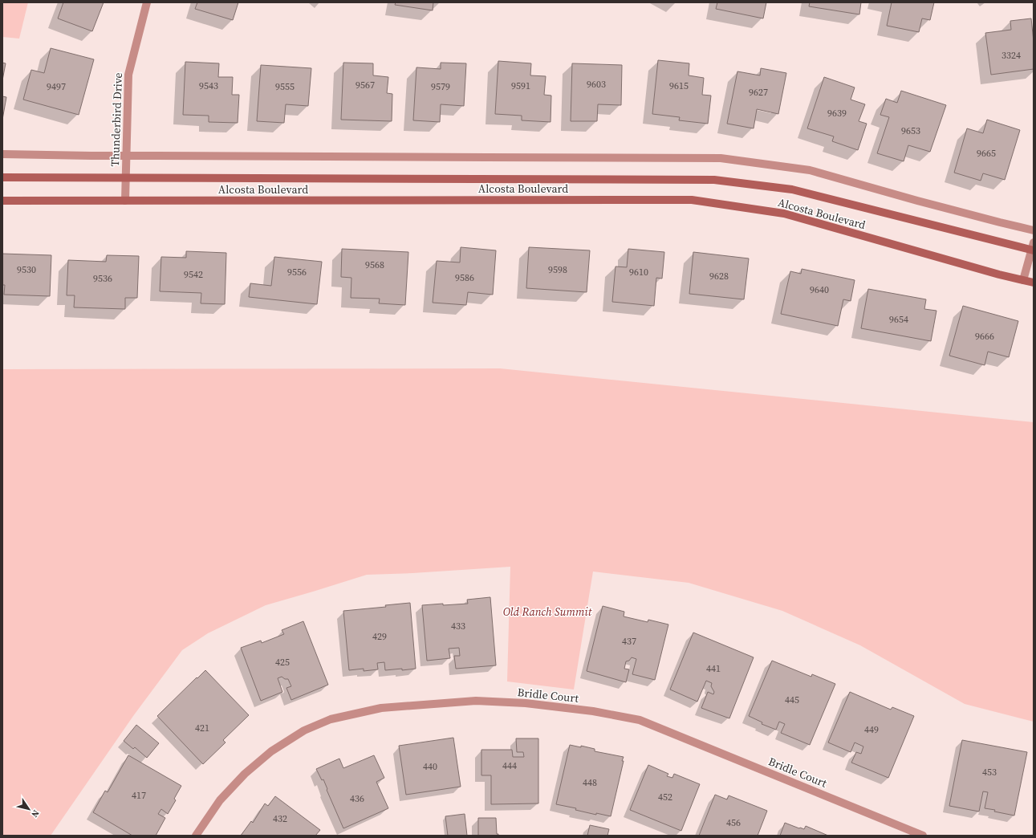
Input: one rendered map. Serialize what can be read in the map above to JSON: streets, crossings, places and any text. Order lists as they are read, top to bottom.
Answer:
{
  "streets": {
    "main road": ["Alcosta Boulevard"],
    "street": ["Thunderbird Drive", "Bridle Court"]
  },
  "crossings": [
    ["Thunderbird Drive", "Alcosta Boulevard"]
  ],
  "parks": ["Old Ranch Summit"],
  "house_numbers": [
    "3324",
    "9603",
    "9567",
    "9543",
    "9591",
    "9615",
    "9497",
    "9555",
    "9579",
    "9627",
    "9639",
    "9653",
    "9665",
    "9568",
    "9530",
    "9598",
    "9556",
    "9610",
    "9542",
    "9628",
    "9586",
    "9536",
    "9640",
    "9654",
    "9666",
    "433",
    "429",
    "437",
    "425",
    "441",
    "445",
    "421",
    "449",
    "444",
    "440",
    "453",
    "448",
    "417",
    "452",
    "436",
    "432",
    "456"
  ],
  "north": "bottom right"
}
